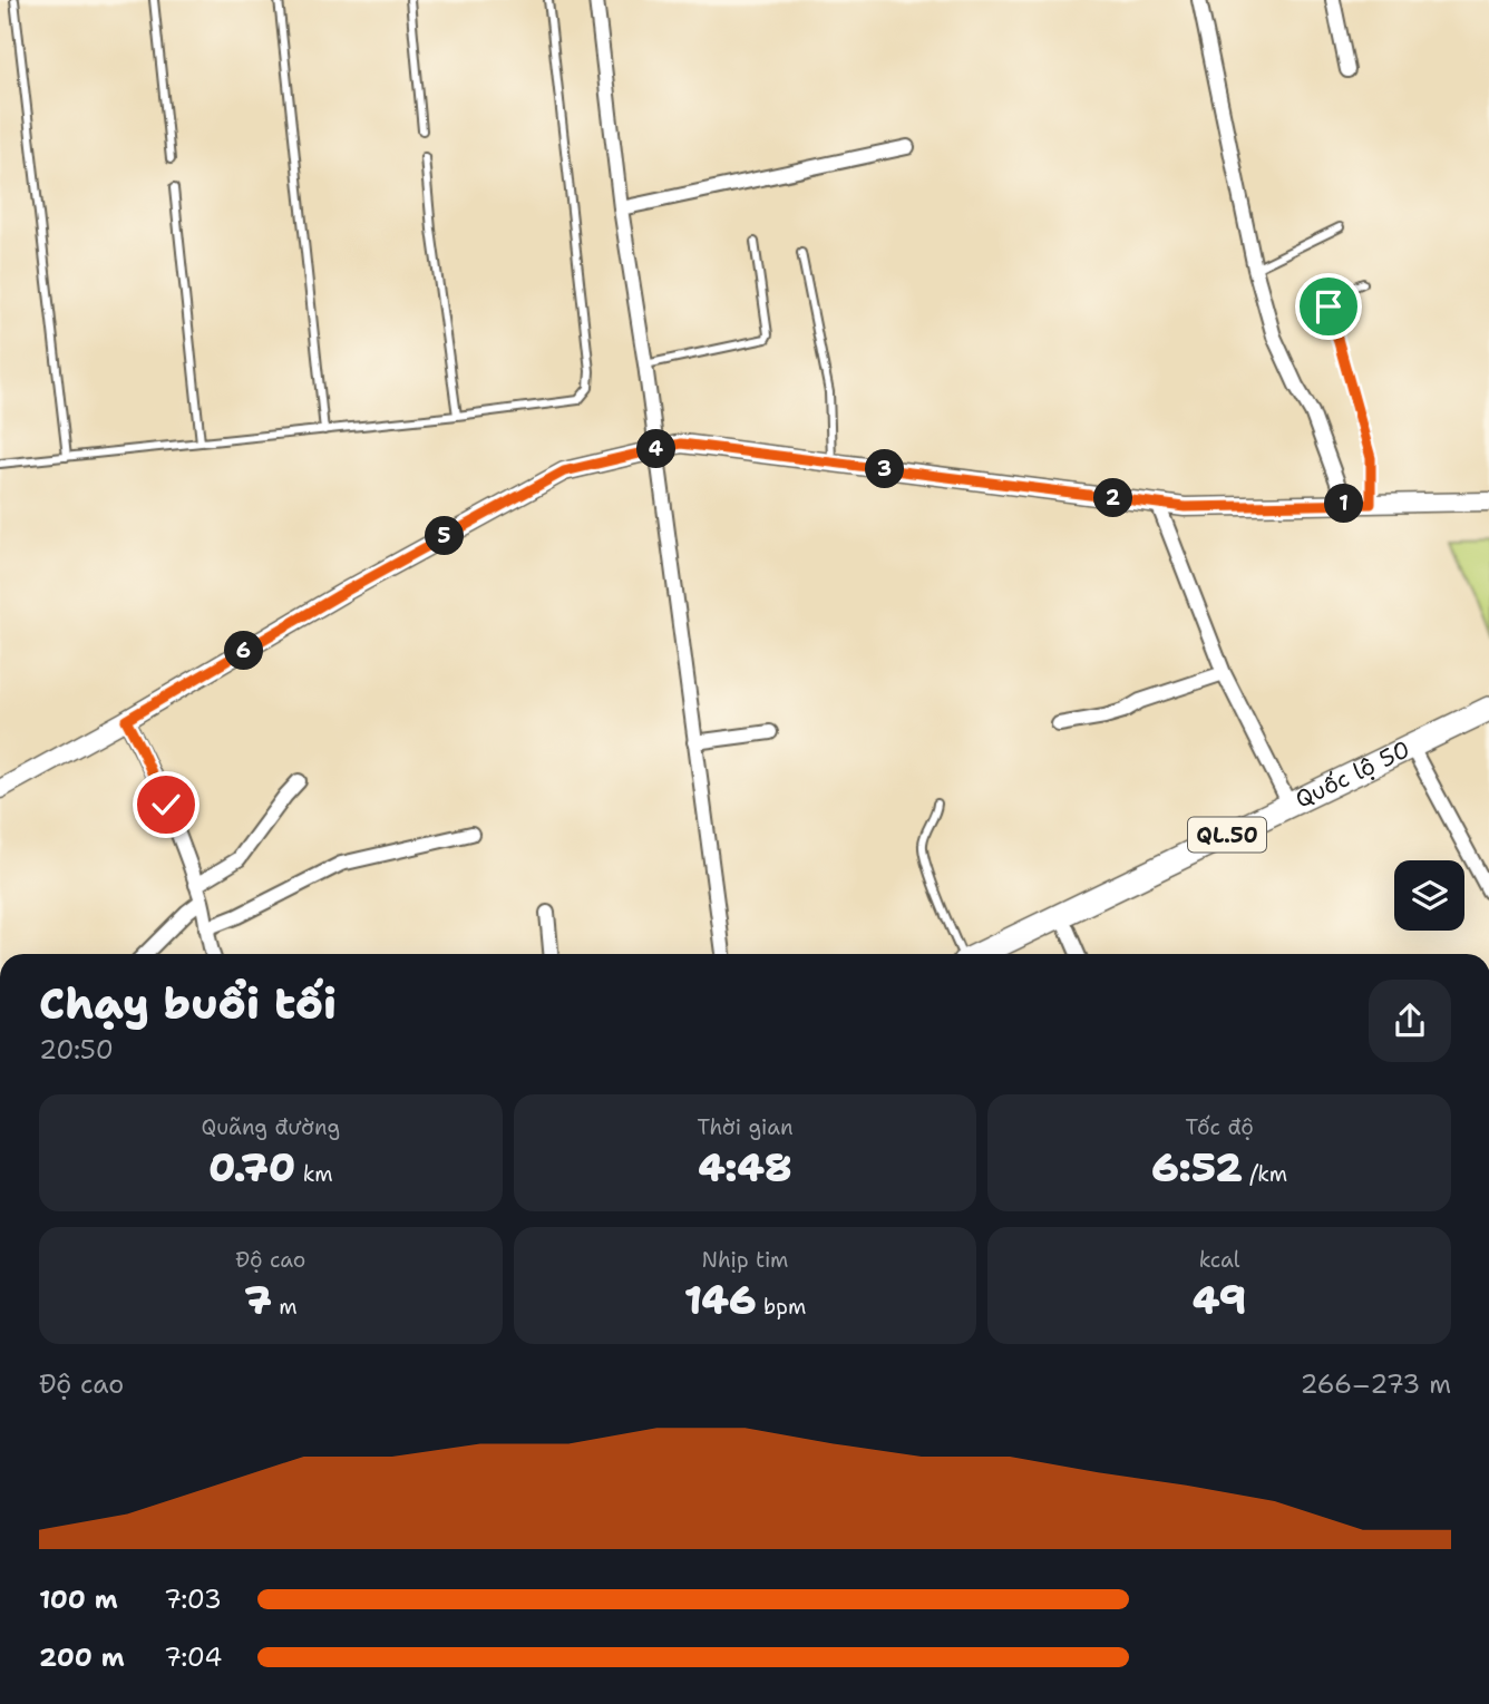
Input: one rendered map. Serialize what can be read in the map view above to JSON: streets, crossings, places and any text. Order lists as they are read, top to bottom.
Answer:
{
  "streets": {
    "main road": ["Quốc lộ 50", "QL.50"]
  },
  "page": {
    "pins": [
      "4",
      "3",
      "2",
      "1",
      "5",
      "6"
    ],
    "heading": ["Chạy buổi tối", "20:50"],
    "stats": [
      ["Quãng đường", "0.70 km"],
      ["Thời gian", "4:48"],
      ["Tốc độ", "6:52 /km"],
      ["Độ cao", "7 m"],
      ["Nhịp tim", "146 bpm"],
      ["kcal", "49"]
    ],
    "chart": ["Độ cao", "266–273 m"],
    "list": [
      {
        "name": "100 m",
        "note": "7:03"
      },
      {
        "name": "200 m",
        "note": "7:04"
      }
    ]
  }
}
